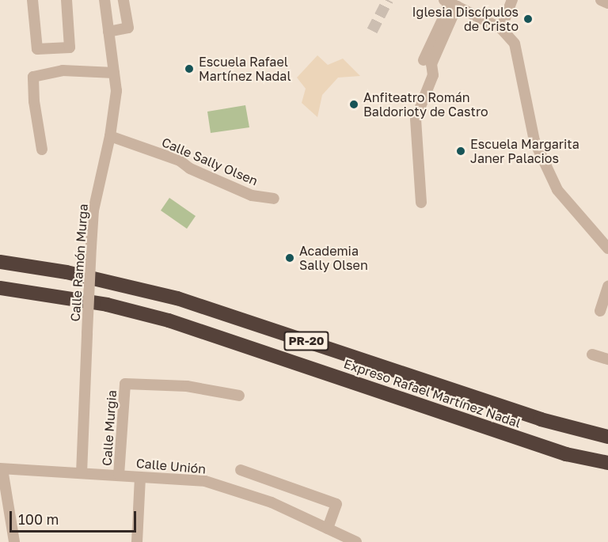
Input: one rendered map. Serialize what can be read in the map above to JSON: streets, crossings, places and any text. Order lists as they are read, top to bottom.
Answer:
{
  "streets": {
    "highway": ["PR-20", "Expreso Rafael Martínez Nadal"],
    "street": [
      "Calle Sally Olsen",
      "Calle Ramón Murga",
      "Calle Murgia",
      "Calle Unión"
    ]
  },
  "crossings": [
    ["Calle Sally Olsen", "Calle Ramón Murga"],
    ["Calle Ramón Murga", "Calle Unión"],
    ["Calle Murgia", "Calle Unión"]
  ],
  "places": [
    "Iglesia Discípulos de Cristo",
    "Escuela Rafael Martínez Nadal",
    "Anfiteatro Román Baldorioty de Castro",
    "Escuela Margarita Janer Palacios",
    "Academia Sally Olsen"
  ],
  "scale_bar": "100 m"
}
